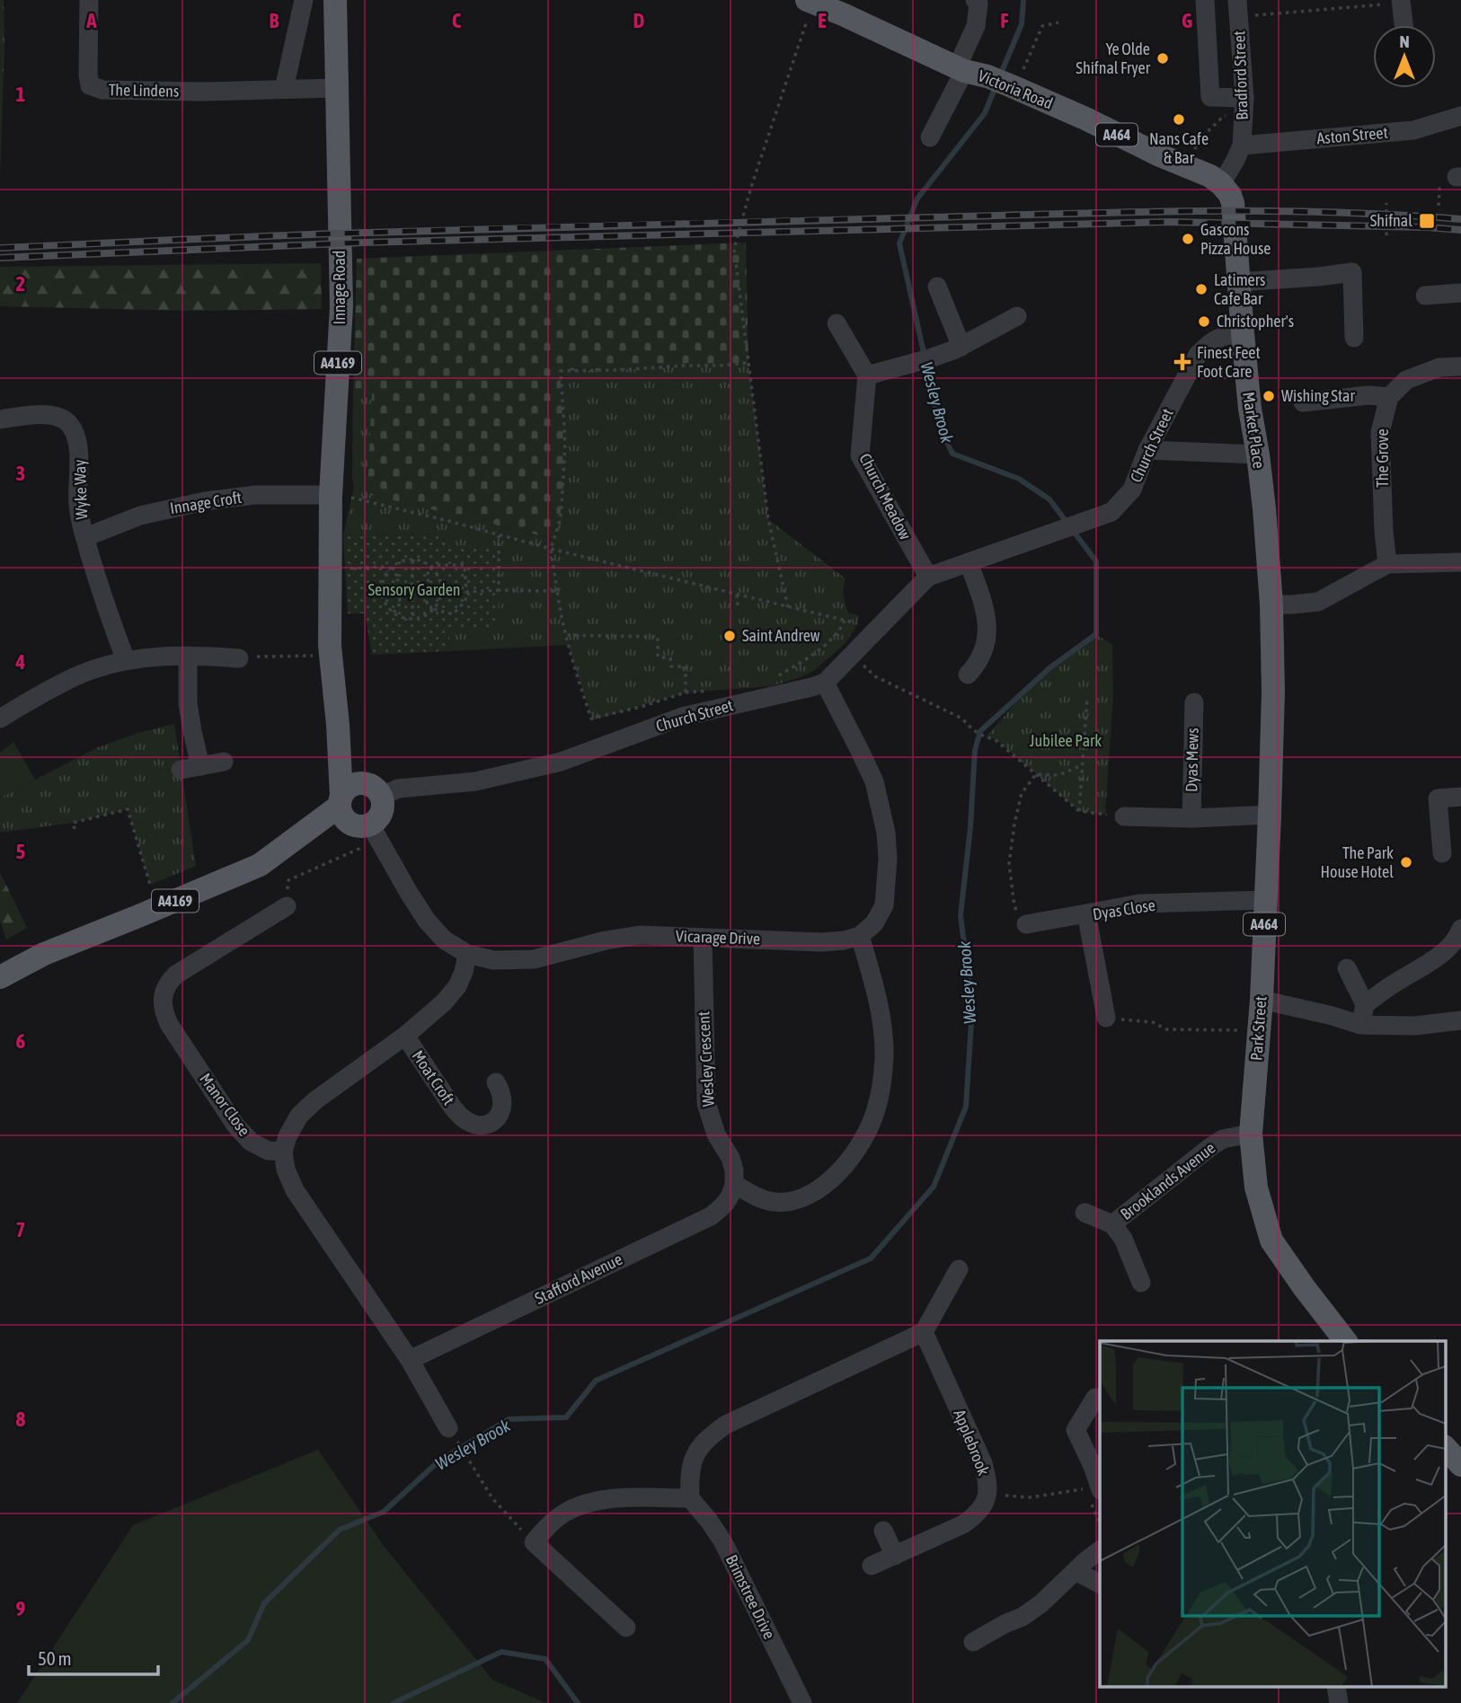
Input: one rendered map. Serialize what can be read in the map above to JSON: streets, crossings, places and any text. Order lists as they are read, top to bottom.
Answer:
{
  "streets": {
    "main road": [
      "Victoria Road",
      "A464",
      "Innage Road",
      "A4169",
      "Market Place",
      "Park Street"
    ],
    "street": [
      "Bradford Street",
      "The Lindens",
      "Aston Street",
      "Church Street",
      "The Grove",
      "Wyke Way",
      "Church Meadow",
      "Innage Croft",
      "Dyas Mews",
      "Dyas Close",
      "Vicarage Drive",
      "Wesley Crescent",
      "Moat Croft",
      "Manor Close",
      "Brooklands Avenue",
      "Stafford Avenue",
      "Applebrook",
      "Brimstree Drive"
    ]
  },
  "crossings": [
    ["Bradford Street", "Victoria Road"],
    ["Bradford Street", "Aston Street"],
    ["Bradford Street", "Market Place"],
    ["Victoria Road", "Market Place"],
    ["The Lindens", "Innage Road"],
    ["Innage Road", "A4169"],
    ["Innage Road", "Innage Croft"],
    ["A4169", "Church Street"],
    ["A4169", "Vicarage Drive"],
    ["Market Place", "Church Street"],
    ["Market Place", "Park Street"],
    ["Church Street", "Church Meadow"],
    ["Church Street", "Vicarage Drive"],
    ["Wyke Way", "Innage Croft"],
    ["Dyas Close", "Park Street"],
    ["Vicarage Drive", "Wesley Crescent"],
    ["Park Street", "Brooklands Avenue"],
    ["Wesley Crescent", "Stafford Avenue"]
  ],
  "water": ["Wesley Brook"],
  "parks": ["Sensory Garden", "Jubilee Park"],
  "places": {
    "other": [
      "Ye Olde Shifnal Fryer",
      "Nans Cafe & Bar",
      "Gascons Pizza House",
      "Latimers Cafe Bar",
      "Christopher's",
      "Wishing Star",
      "Saint Andrew",
      "The Park House Hotel"
    ],
    "transit": ["Shifnal"],
    "health": ["Finest Feet Foot Care"]
  },
  "scale_bar": "50 m",
  "north": "top",
  "grid": {
    "columns": [
      "A",
      "B",
      "C",
      "D",
      "E",
      "F",
      "G"
    ],
    "rows": [
      "1",
      "2",
      "3",
      "4",
      "5",
      "6",
      "7",
      "8",
      "9"
    ]
  }
}
